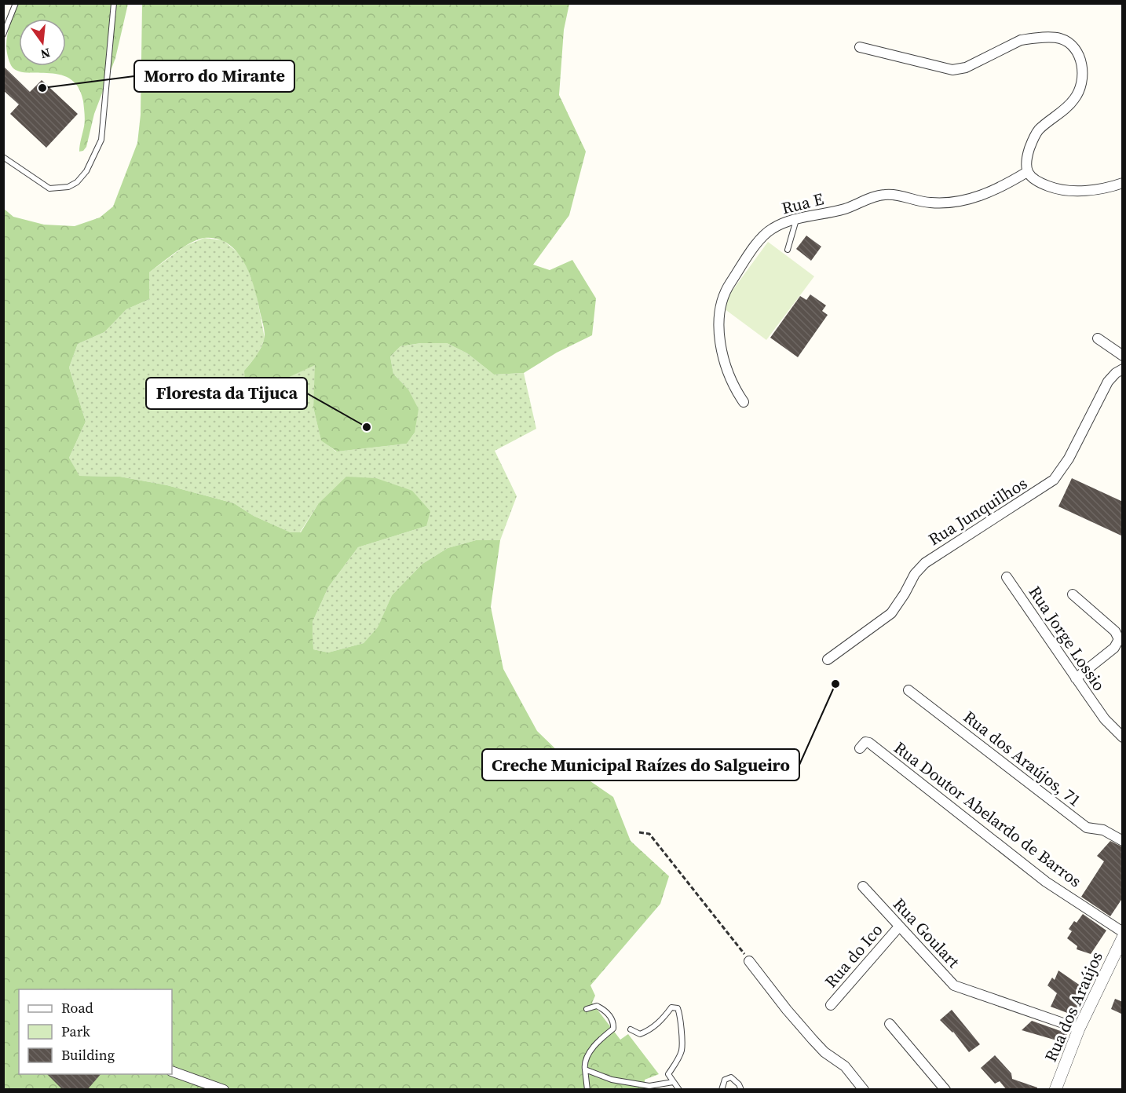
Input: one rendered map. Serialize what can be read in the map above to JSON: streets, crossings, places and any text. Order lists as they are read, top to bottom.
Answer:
{
  "streets": {
    "street": [
      "Rua E",
      "Rua Junquilhos",
      "Rua Jorge Lossio",
      "Rua dos Araújos, 71",
      "Rua Doutor Abelardo de Barros",
      "Rua Goulart",
      "Rua do Ico",
      "Rua dos Araújos"
    ]
  },
  "crossings": [
    ["Rua Goulart", "Rua do Ico"],
    ["Rua Goulart", "Rua dos Araújos"]
  ],
  "places": ["Morro do Mirante", "Floresta da Tijuca", "Creche Municipal Raízes do Salgueiro"],
  "legend": ["Road", "Park", "Building"],
  "north": "bottom"
}
